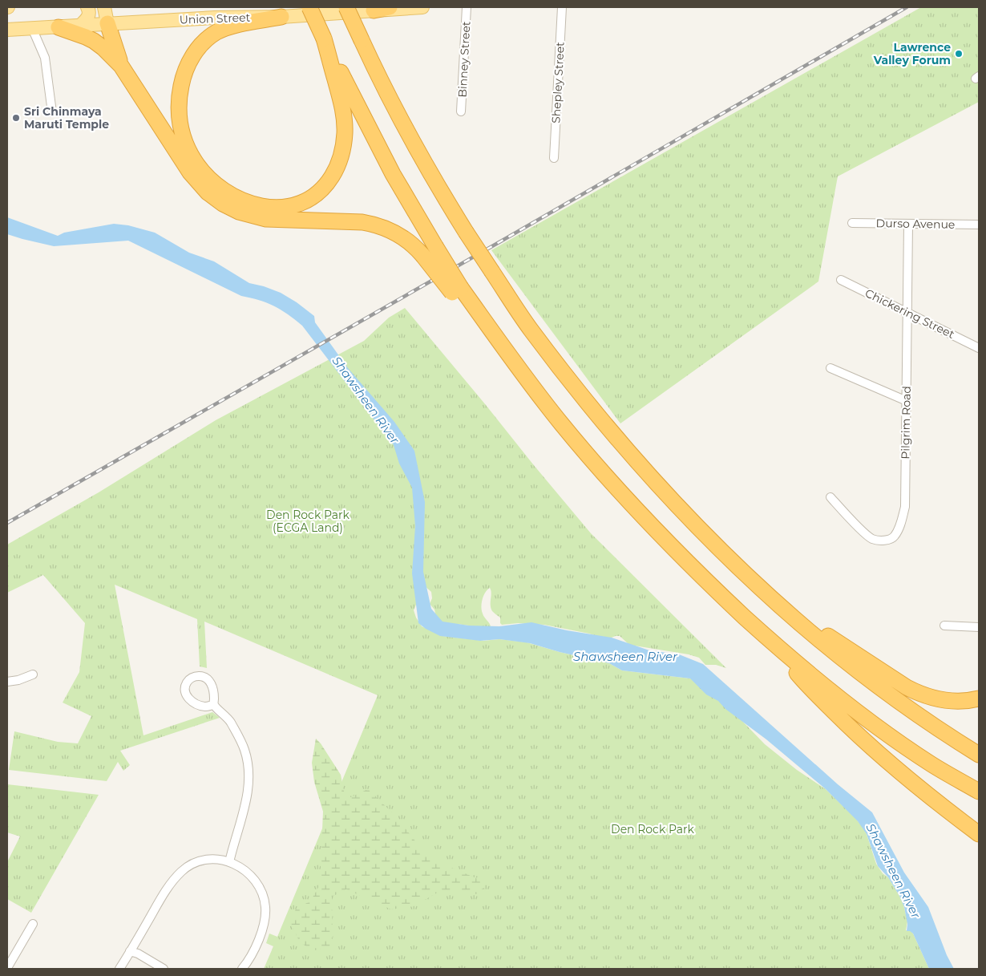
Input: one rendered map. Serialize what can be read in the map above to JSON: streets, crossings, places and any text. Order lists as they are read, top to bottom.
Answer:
{
  "streets": {
    "main road": ["Union Street"],
    "street": [
      "Binney Street",
      "Shepley Street",
      "Durso Avenue",
      "Chickering Street",
      "Pilgrim Road"
    ]
  },
  "crossings": [
    ["Durso Avenue", "Pilgrim Road"],
    ["Chickering Street", "Pilgrim Road"]
  ],
  "water": ["Shawsheen River"],
  "parks": ["Den Rock Park (ECGA Land)", "Den Rock Park"],
  "places": ["Lawrence Valley Forum", "Sri Chinmaya Maruti Temple"]
}
